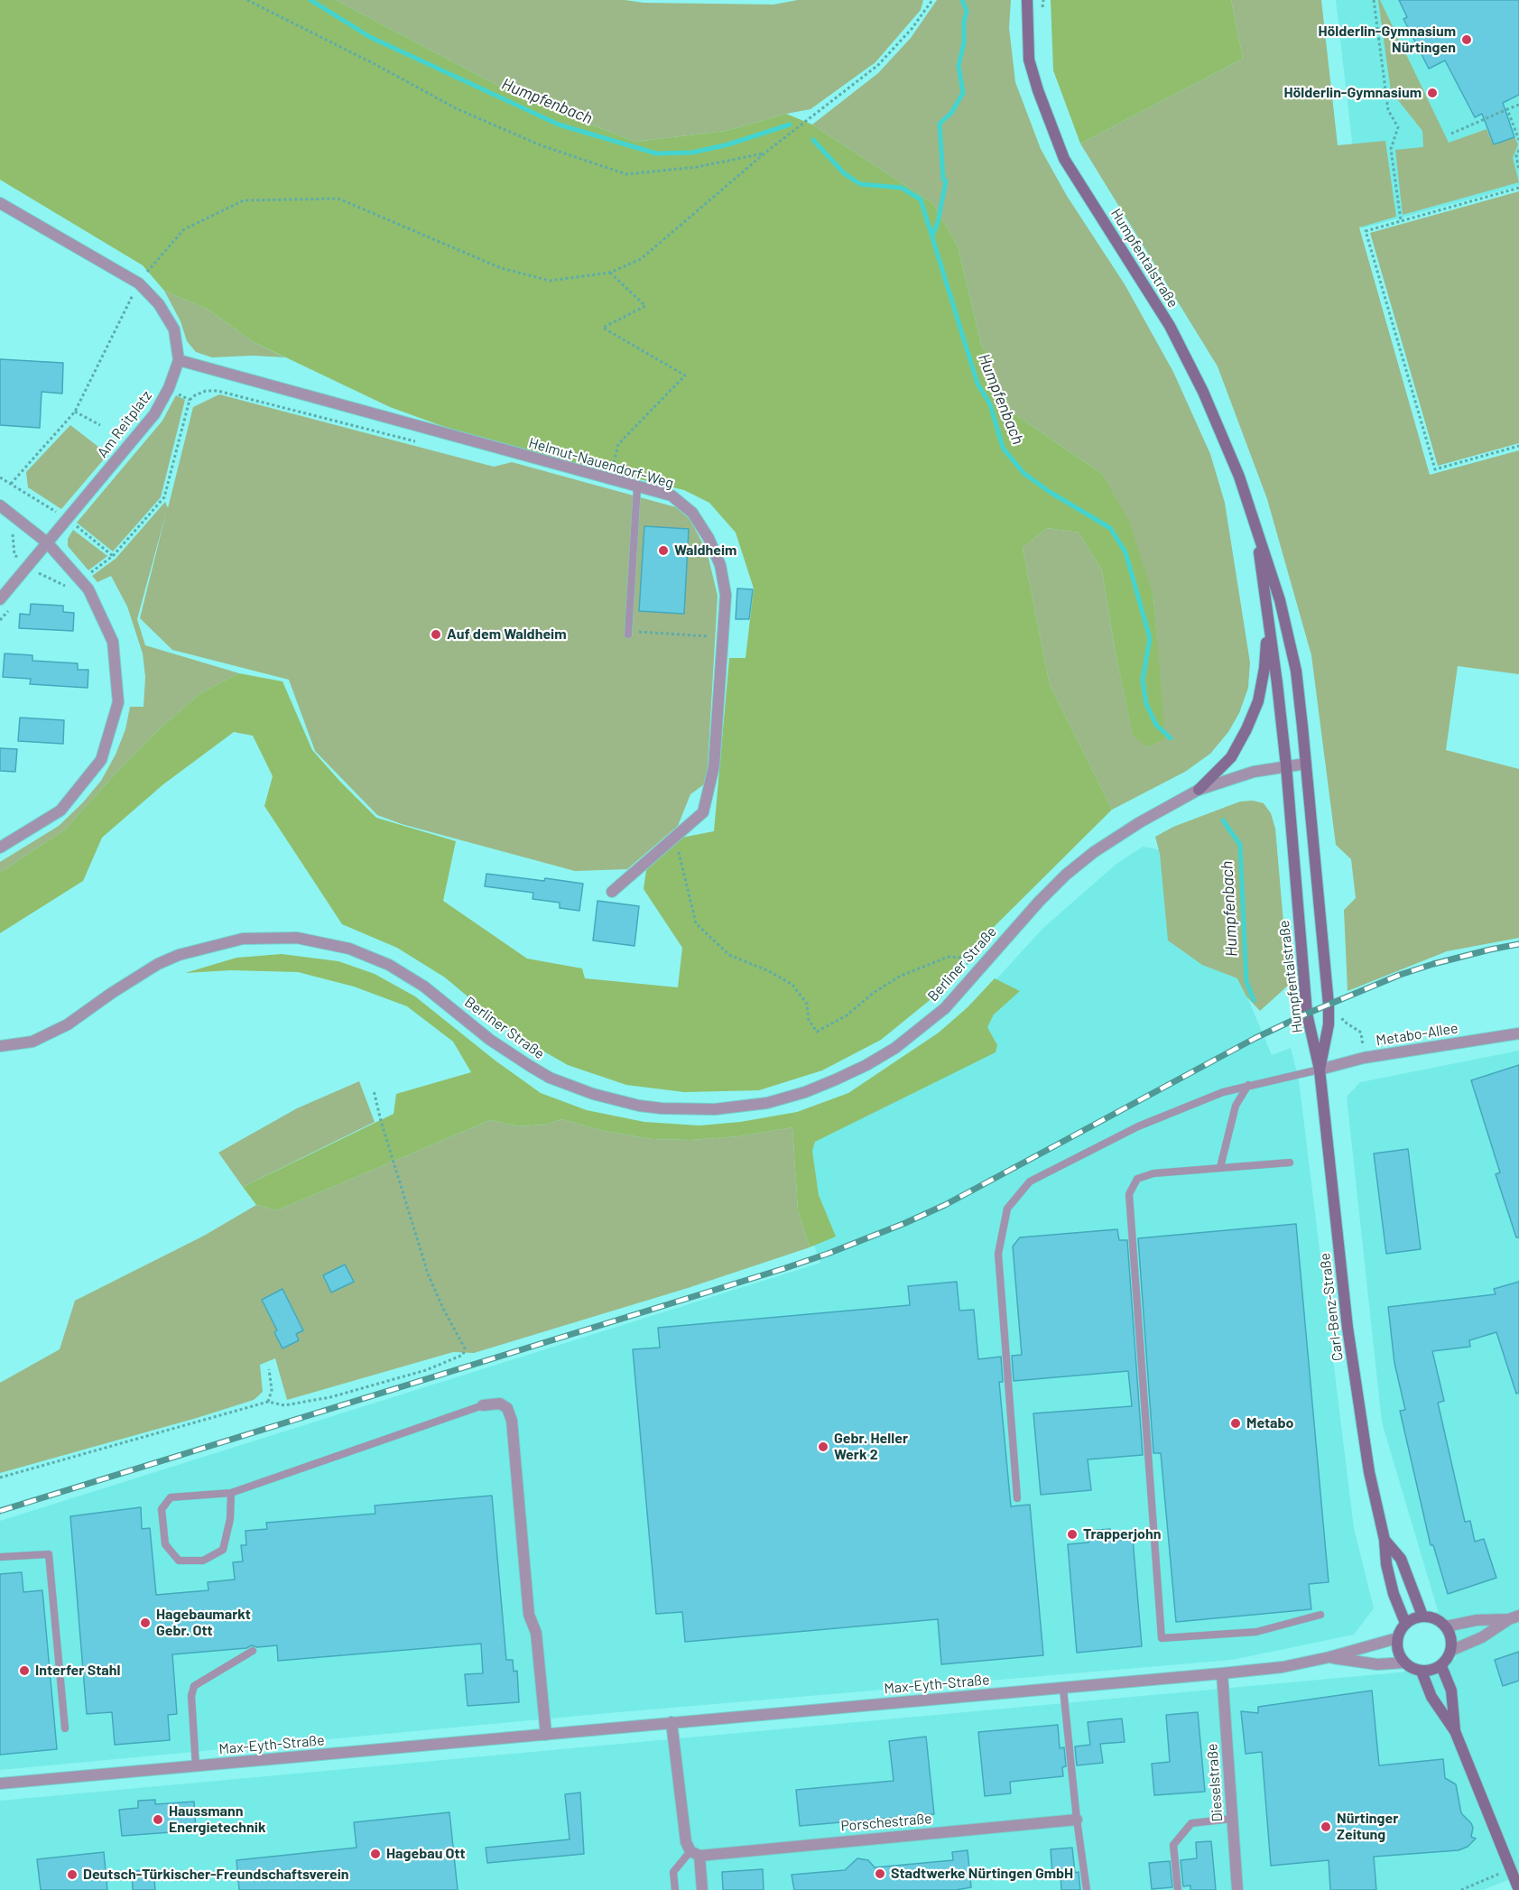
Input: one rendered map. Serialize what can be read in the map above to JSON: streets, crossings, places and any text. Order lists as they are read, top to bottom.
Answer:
{
  "streets": {
    "street": [
      "Humpfentalstraße",
      "Am Reitplatz",
      "Helmut-Nauendorf-Weg",
      "Berliner Straße",
      "Metabo-Allee",
      "Carl-Benz-Straße",
      "Max-Eyth-Straße",
      "Dieselstraße",
      "Porschestraße"
    ]
  },
  "crossings": [
    ["Humpfentalstraße", "Berliner Straße"],
    ["Humpfentalstraße", "Metabo-Allee"],
    ["Humpfentalstraße", "Carl-Benz-Straße"],
    ["Am Reitplatz", "Helmut-Nauendorf-Weg"],
    ["Metabo-Allee", "Carl-Benz-Straße"],
    ["Carl-Benz-Straße", "Max-Eyth-Straße"],
    ["Max-Eyth-Straße", "Dieselstraße"]
  ],
  "water": ["Humpfenbach"],
  "places": [
    "Hölderlin-Gymnasium Nürtingen",
    "Hölderlin-Gymnasium",
    "Waldheim",
    "Auf dem Waldheim",
    "Metabo",
    "Gebr. Heller Werk 2",
    "Trapperjohn",
    "Hagebaumarkt Gebr. Ott",
    "Interfer Stahl",
    "Haussmann Energietechnik",
    "Nürtinger Zeitung",
    "Hagebau Ott",
    "Stadtwerke Nürtingen GmbH",
    "Deutsch-Türkischer-Freundschaftsverein"
  ]
}
